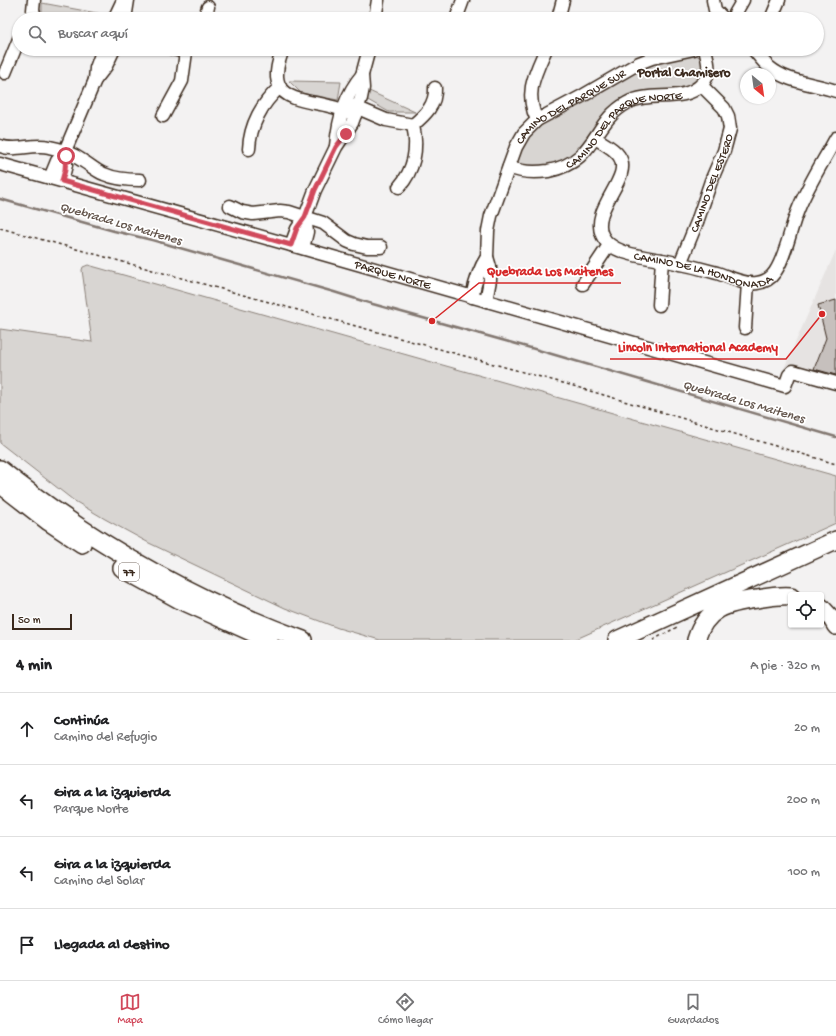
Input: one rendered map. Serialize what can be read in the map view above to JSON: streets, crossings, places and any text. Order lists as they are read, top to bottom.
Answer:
{
  "streets": {
    "highway": ["77"],
    "street": [
      "CAMINO DEL PARQUE SUR",
      "CAMINO DEL PARQUE NORTE",
      "CAMINO DEL ESTERO",
      "CAMINO DE LA HONDONADA",
      "PARQUE NORTE"
    ]
  },
  "crossings": [
    ["CAMINO DEL PARQUE SUR", "CAMINO DEL PARQUE NORTE"],
    ["CAMINO DEL PARQUE SUR", "PARQUE NORTE"],
    ["CAMINO DEL PARQUE NORTE", "CAMINO DEL ESTERO"],
    ["CAMINO DEL ESTERO", "CAMINO DE LA HONDONADA"]
  ],
  "districts": ["Portal Chamisero"],
  "water": ["Quebrada Los Maitenes"],
  "places": ["Lincoln International Academy", "Quebrada Los Maitenes"],
  "scale_bar": "50 m",
  "north": "bottom right",
  "page": {
    "search": "Buscar aquí",
    "scale": "50 m",
    "heading": ["4 min", "A pie · 320 m"],
    "list": [
      ["Continúa", "Camino del Refugio", "20 m"],
      ["Gira a la izquierda", "Parque Norte", "200 m"],
      ["Gira a la izquierda", "Camino del Solar", "100 m"],
      "Llegada al destino"
    ],
    "nav": ["Mapa", "Cómo llegar", "Guardados"]
  }
}
